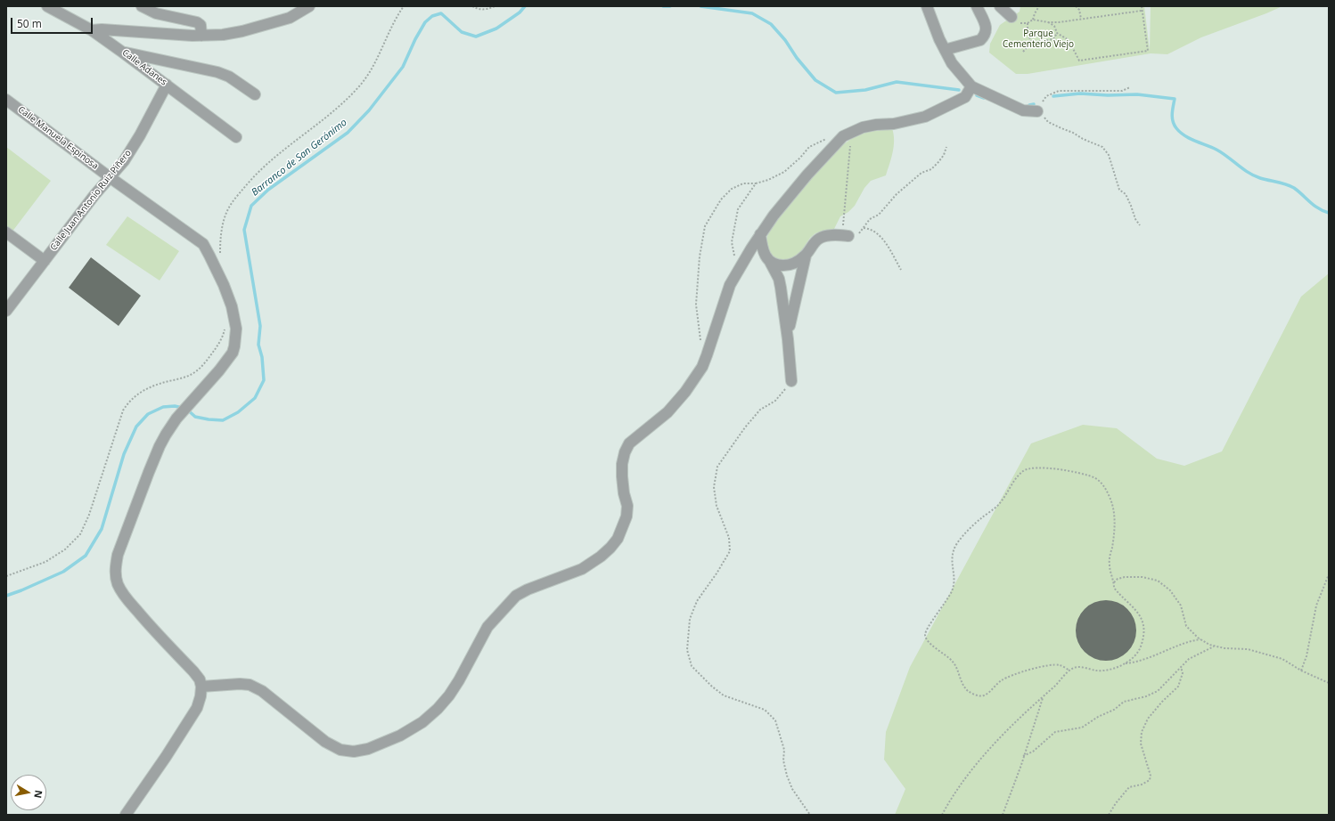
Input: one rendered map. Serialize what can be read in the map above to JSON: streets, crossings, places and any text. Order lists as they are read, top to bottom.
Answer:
{
  "streets": {
    "street": ["Calle Adanes", "Calle Manuela Espinosa", "Calle Juan Antonio Ruiz Piñero"]
  },
  "crossings": [
    ["Calle Adanes", "Calle Juan Antonio Ruiz Piñero"],
    ["Calle Manuela Espinosa", "Calle Juan Antonio Ruiz Piñero"]
  ],
  "water": ["Barranco de San Gerónimo"],
  "parks": ["Parque Cementerio Viejo"],
  "scale_bar": "50 m",
  "north": "right"
}
